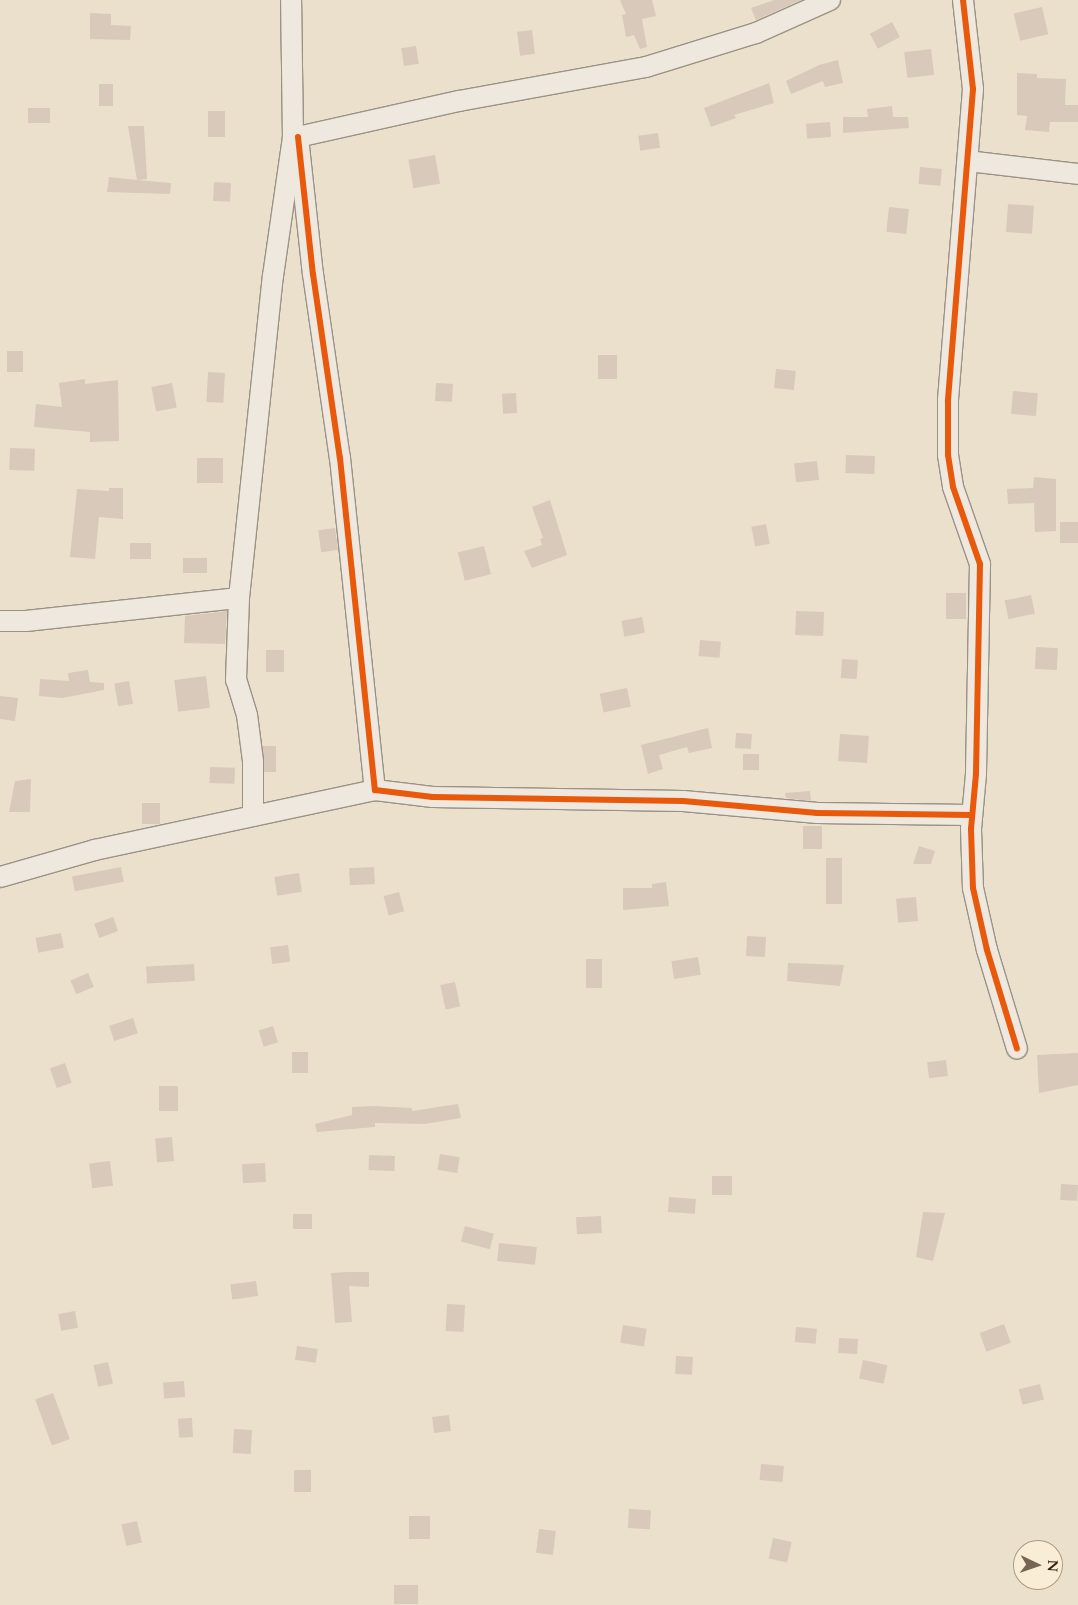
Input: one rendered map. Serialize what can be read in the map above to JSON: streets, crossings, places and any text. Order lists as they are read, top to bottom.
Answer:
{
  "north": "right"
}
